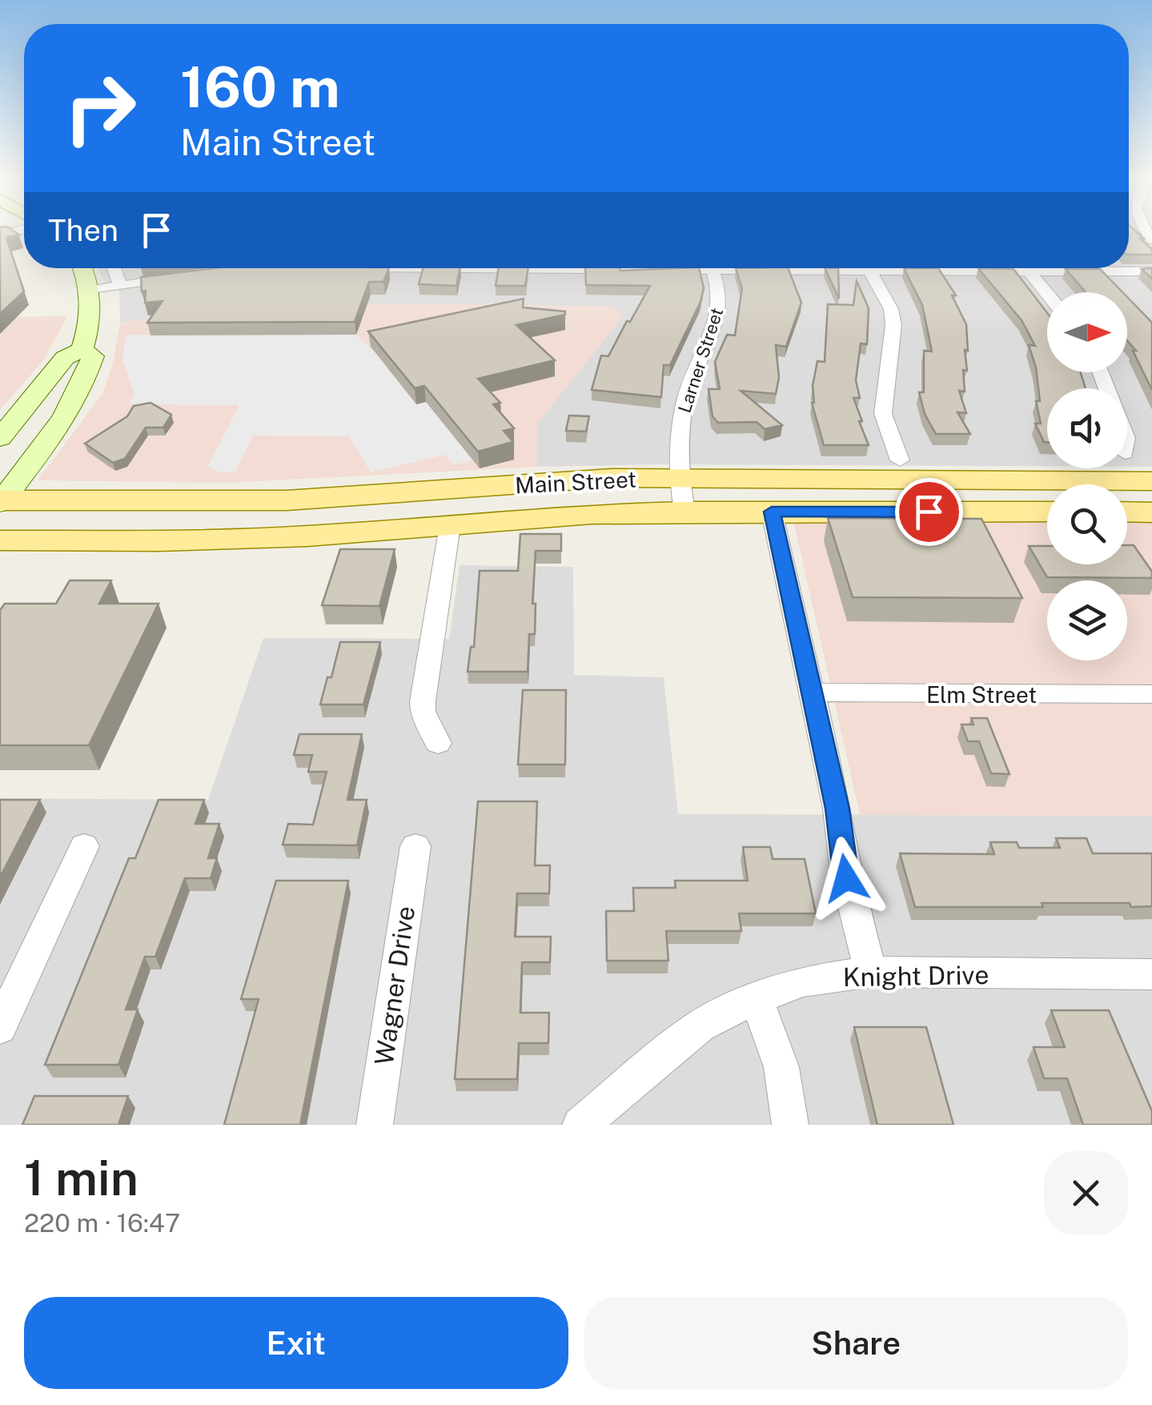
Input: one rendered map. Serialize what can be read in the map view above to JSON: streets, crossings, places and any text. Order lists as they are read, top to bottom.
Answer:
{
  "streets": {
    "main road": ["Main Street"],
    "street": [
      "Larner Street",
      "Elm Street",
      "Knight Drive",
      "Wagner Drive"
    ]
  },
  "crossings": [
    ["Larner Street", "Main Street"]
  ],
  "north": "right",
  "page": {
    "turn": ["160 m", "Main Street"],
    "then": "Then",
    "heading": ["1 min", "220 m · 16:47"],
    "buttons": ["Exit", "Share"]
  }
}
